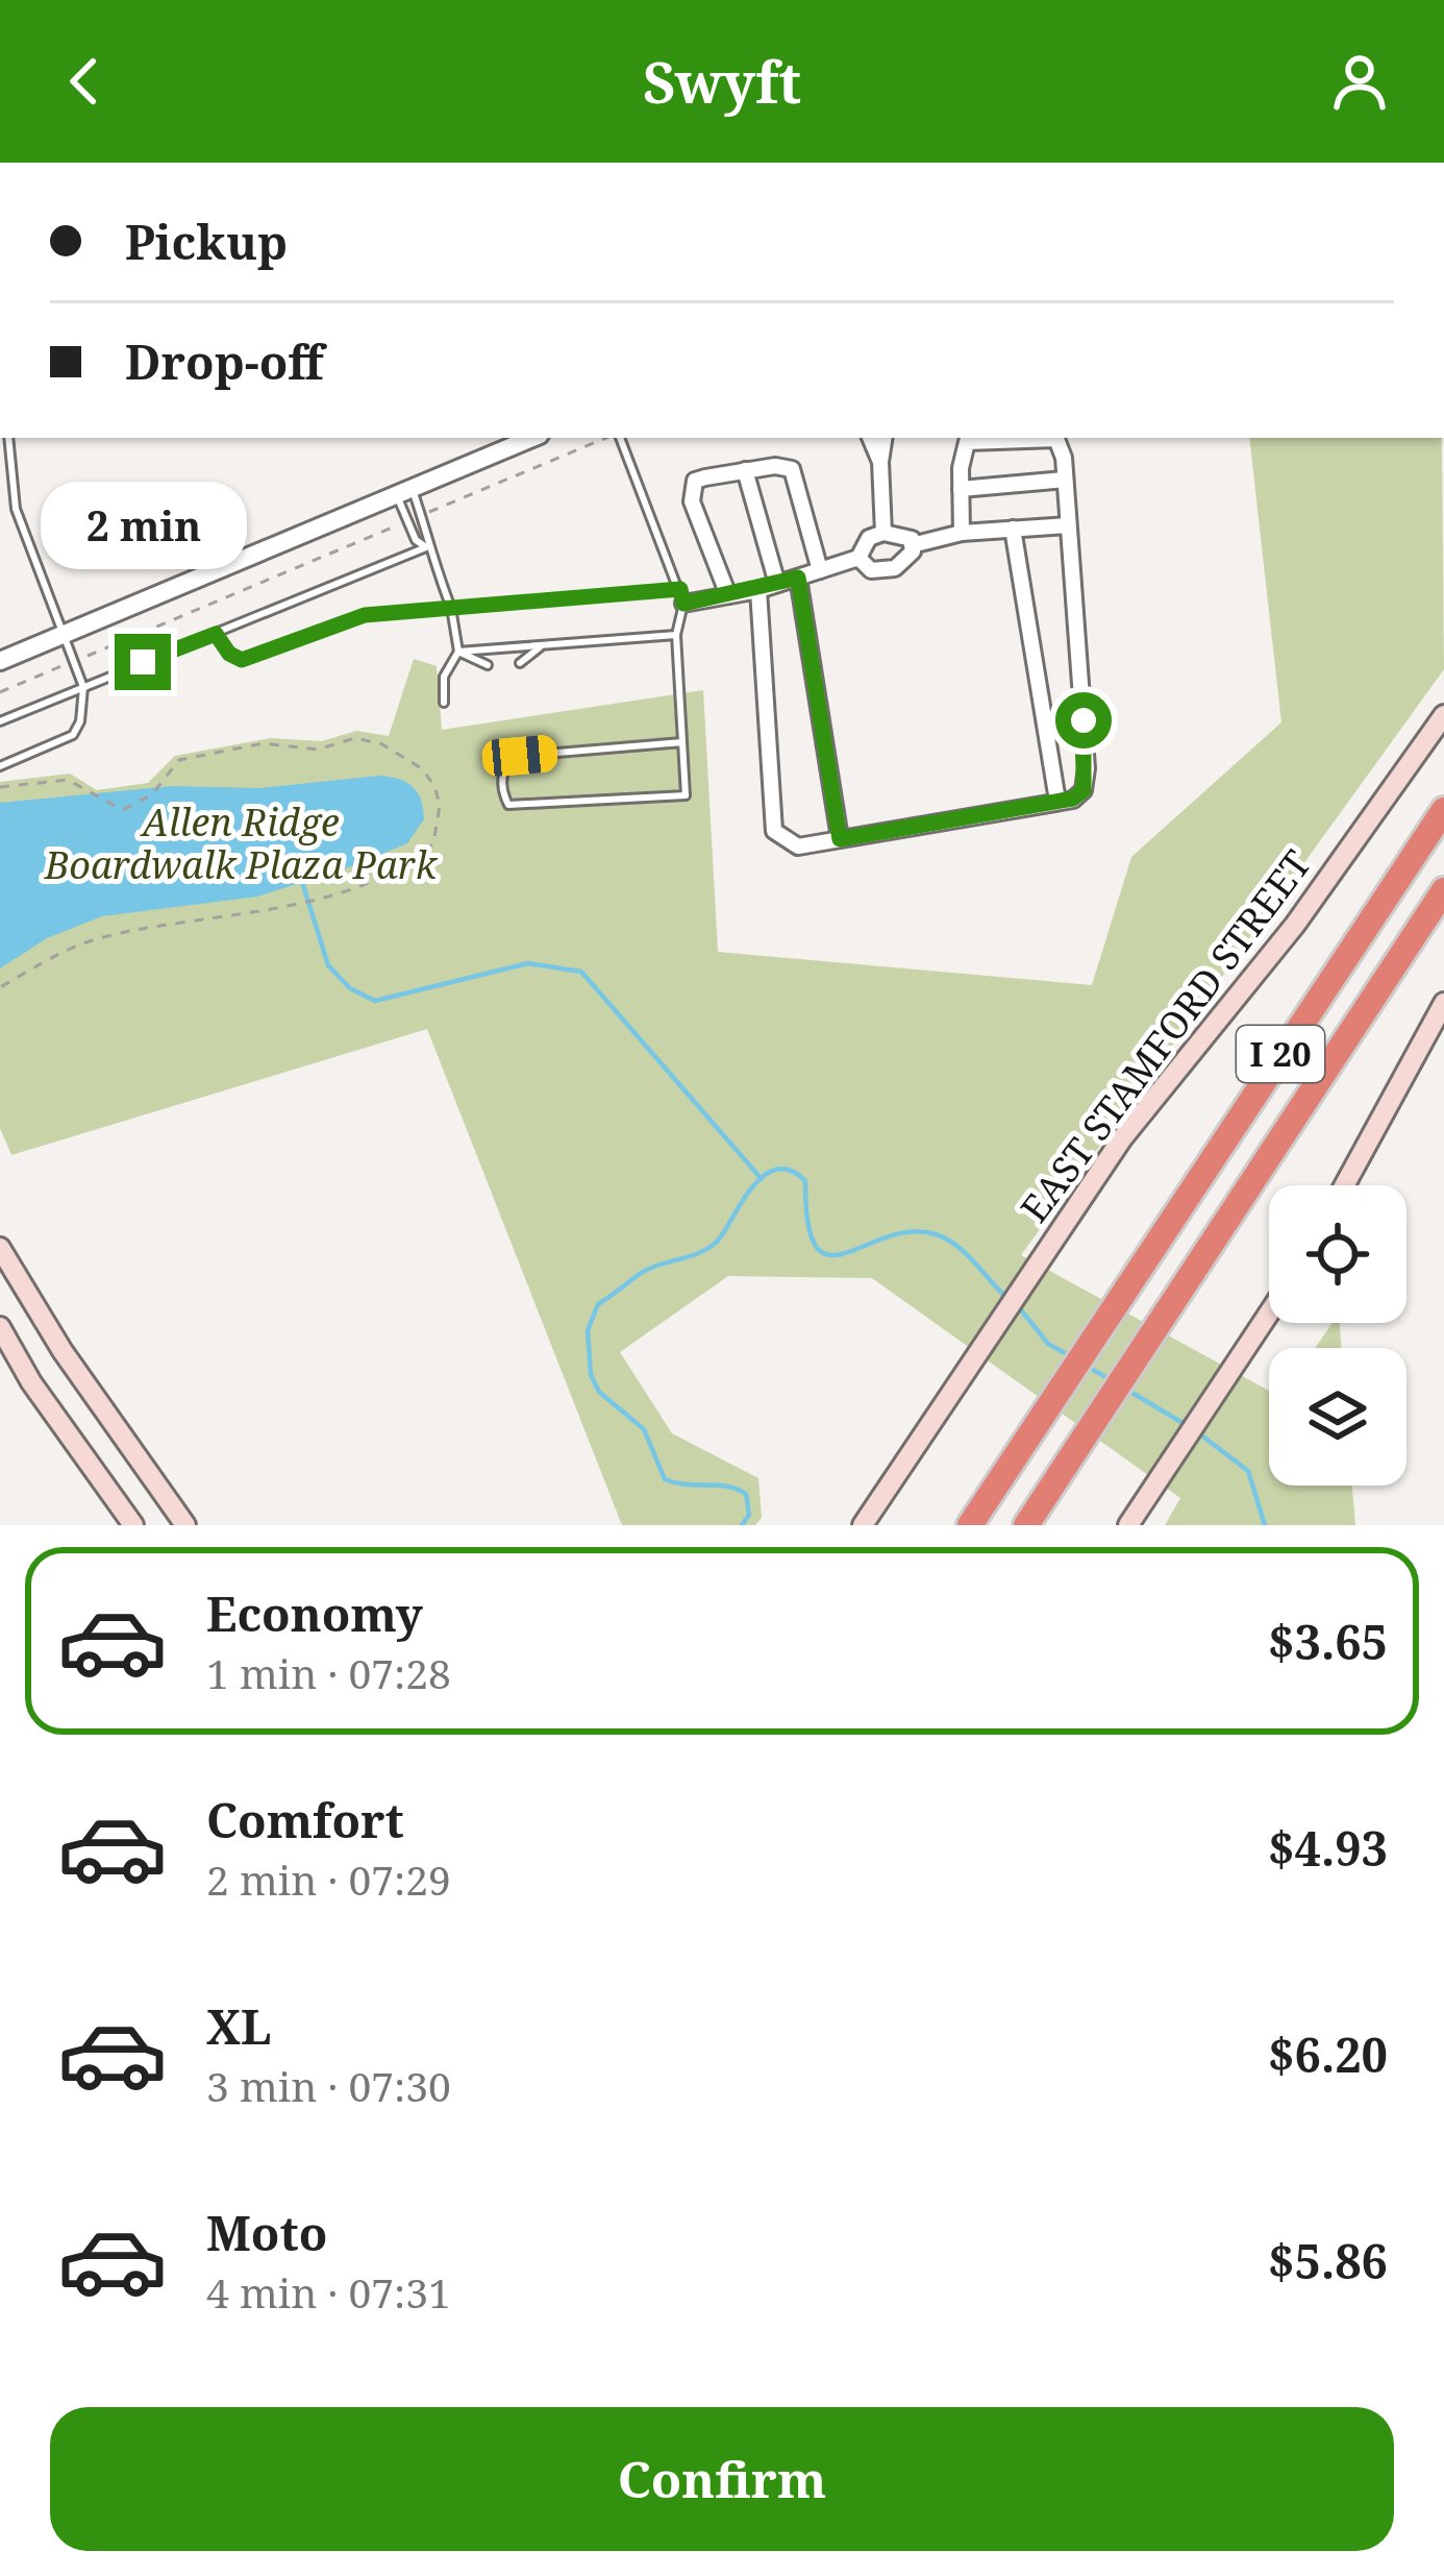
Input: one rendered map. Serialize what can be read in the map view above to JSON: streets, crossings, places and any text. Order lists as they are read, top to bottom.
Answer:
{
  "streets": {
    "highway": ["I 20"],
    "main road": ["EAST STAMFORD STREET"]
  },
  "parks": ["Allen Ridge Boardwalk Plaza Park"],
  "page": {
    "header": "Swyft",
    "banner": ["Pickup", "Drop-off"],
    "bubble": "2 min",
    "list": [
      {
        "name": "Economy",
        "note": "1 min · 07:28",
        "value": "$3.65"
      },
      {
        "name": "Comfort",
        "note": "2 min · 07:29",
        "value": "$4.93"
      },
      {
        "name": "XL",
        "note": "3 min · 07:30",
        "value": "$6.20"
      },
      {
        "name": "Moto",
        "note": "4 min · 07:31",
        "value": "$5.86"
      }
    ],
    "buttons": "Confirm"
  }
}
